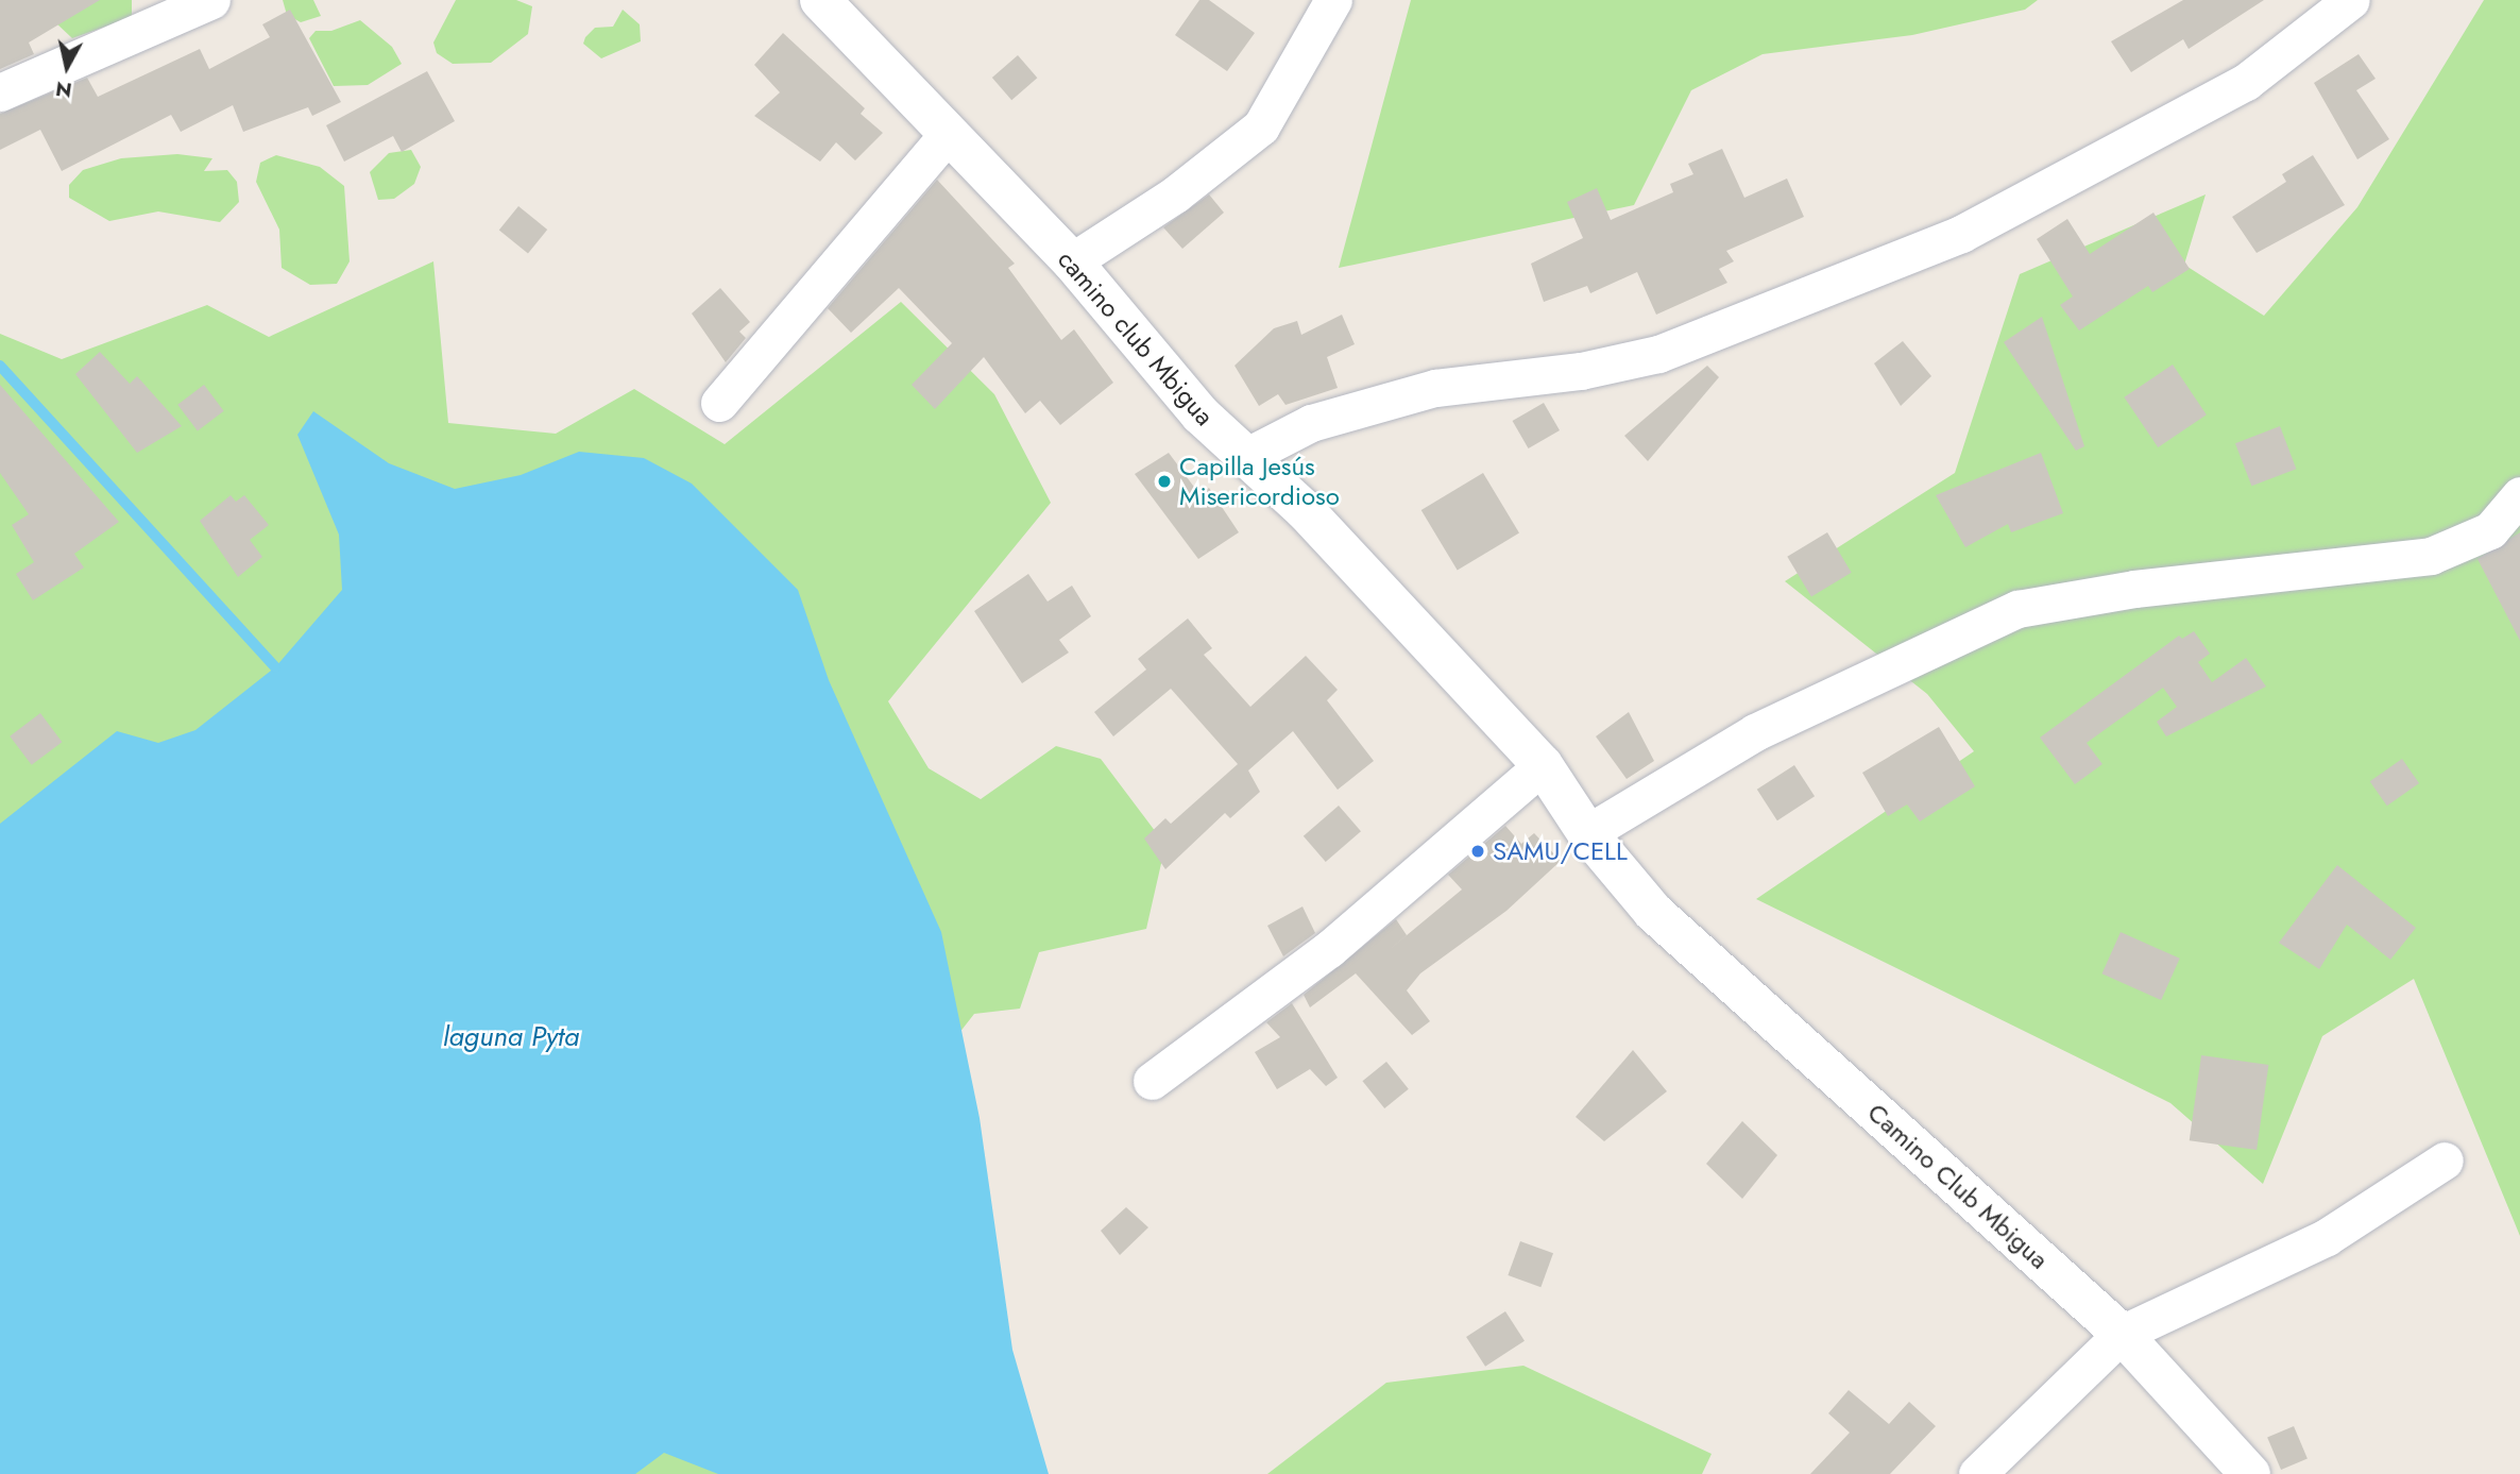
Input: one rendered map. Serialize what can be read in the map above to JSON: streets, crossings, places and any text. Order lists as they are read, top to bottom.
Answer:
{
  "streets": {
    "main road": ["camino club Mbigua", "Camino Club Mbigua"]
  },
  "crossings": [
    ["camino club Mbigua", "Camino Club Mbigua"]
  ],
  "water": ["laguna Pyta"],
  "places": ["Capilla Jesús Misericordioso", "SAMU/CELL"],
  "north": "bottom"
}
